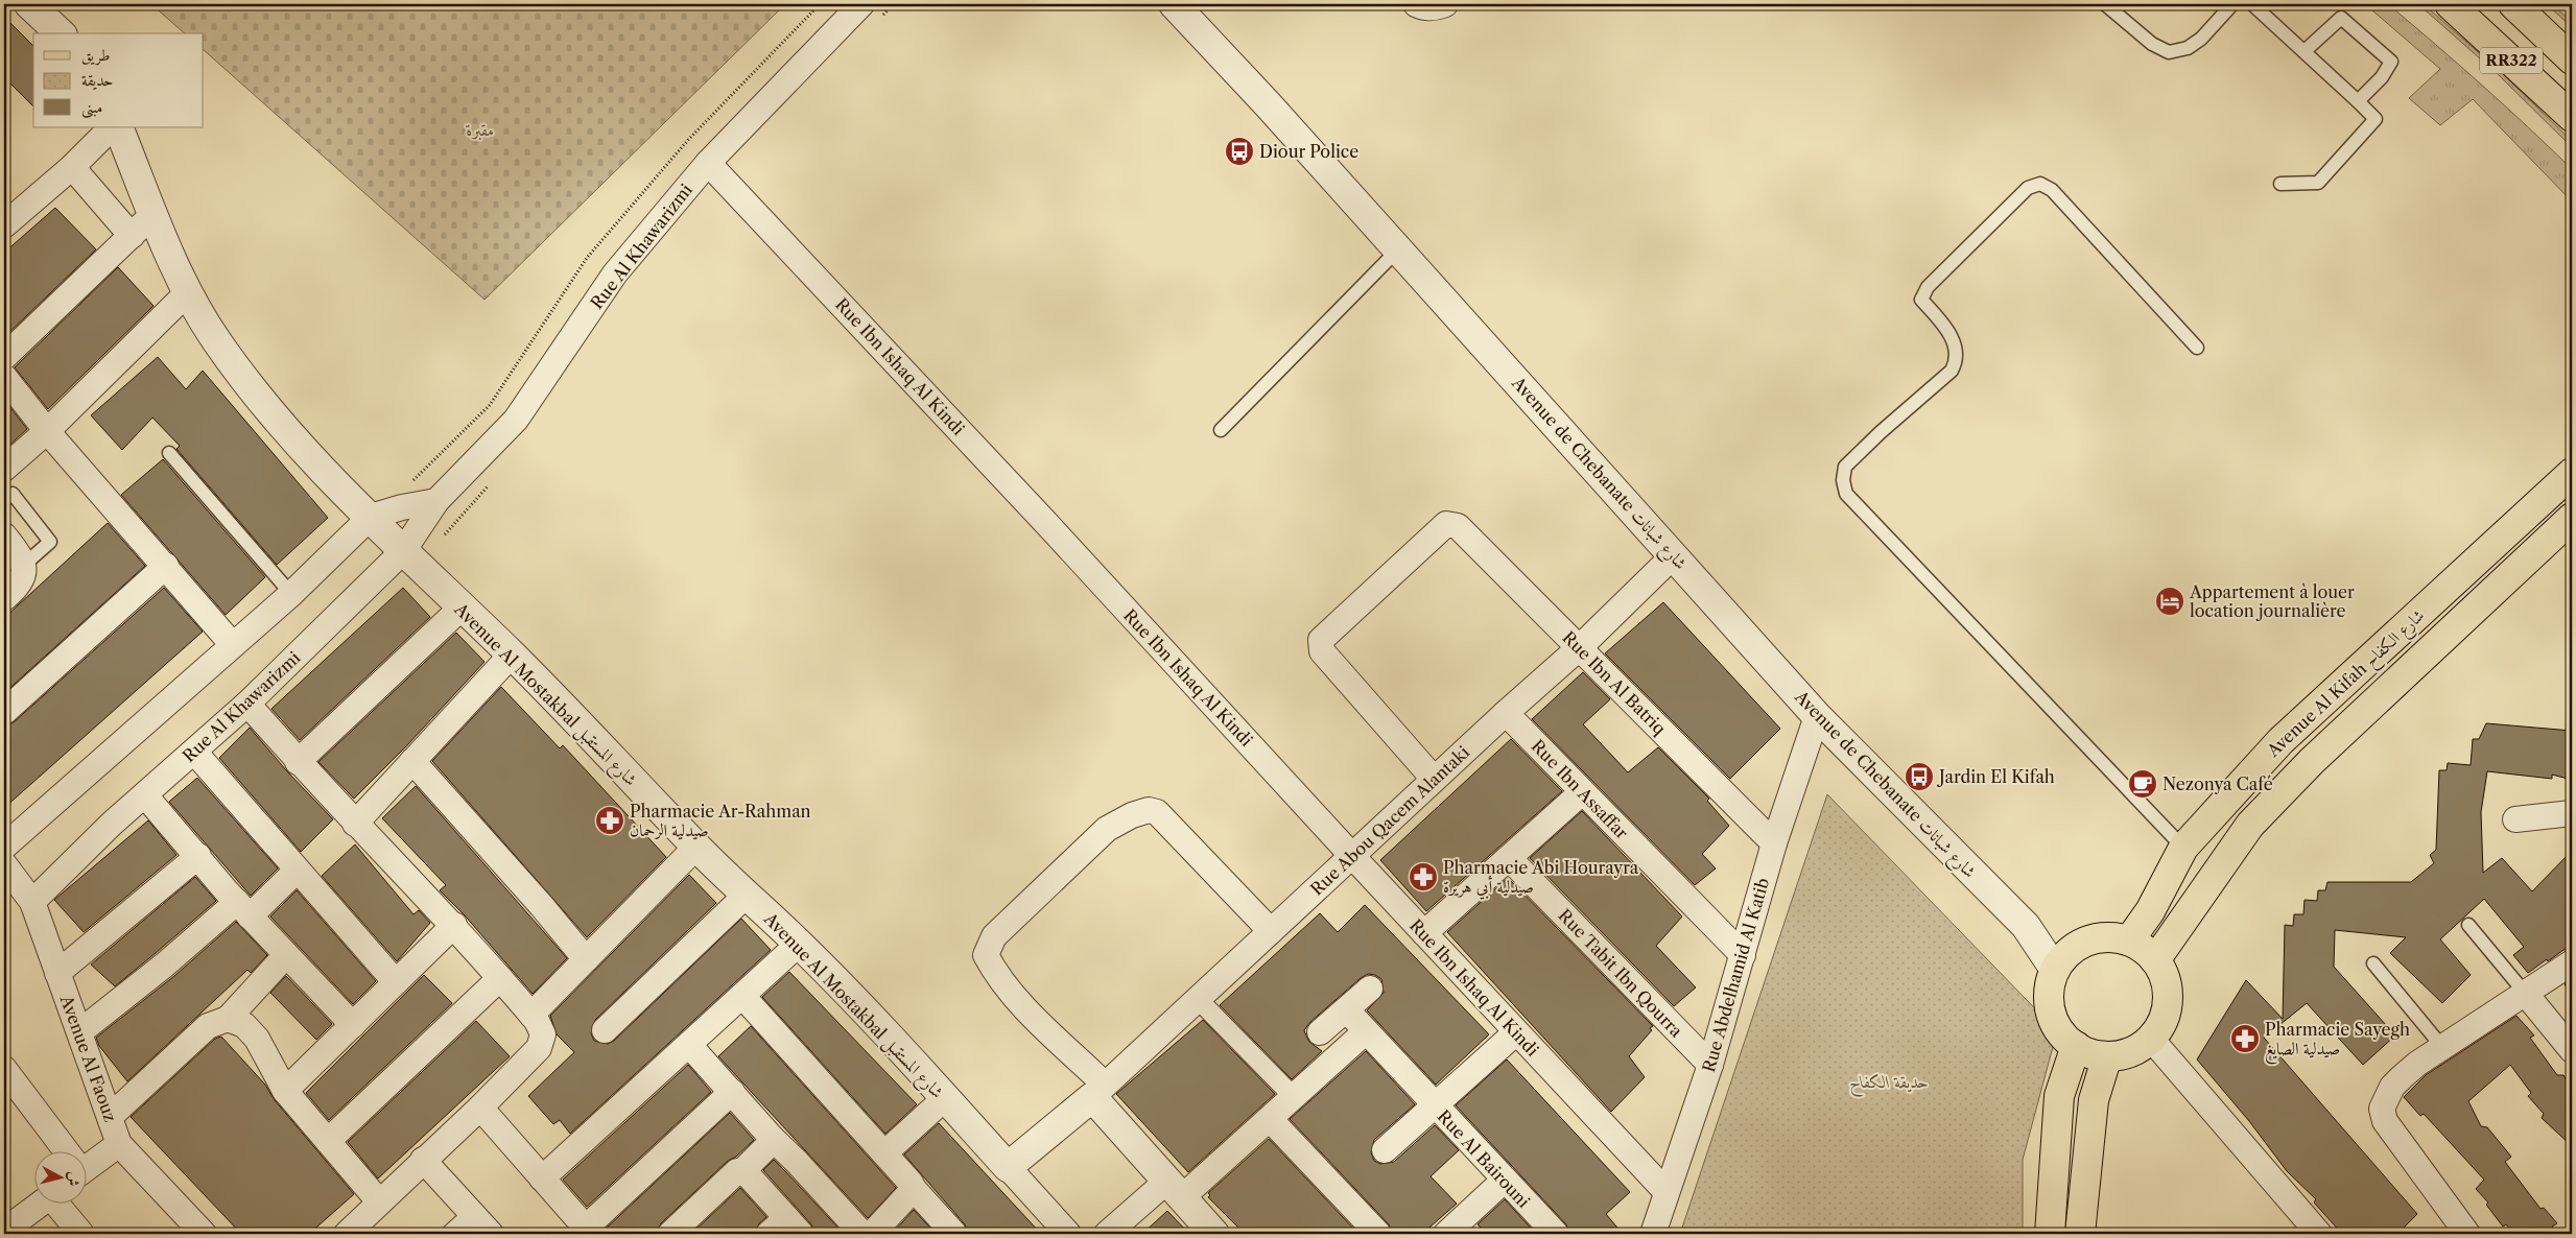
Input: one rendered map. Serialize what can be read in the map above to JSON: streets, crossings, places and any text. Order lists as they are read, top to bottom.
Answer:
{
  "streets": {
    "main road": ["RR322", "Avenue Al Kifah شارع الكفاح"],
    "street": [
      "Rue Al Khawarizmi",
      "Rue Ibn Ishaq Al Kindi",
      "Avenue de Chebanate شارع شبانات",
      "Rue Ibn Al Batriq",
      "Avenue Al Mostakbal شارع المستقبل",
      "Rue Ibn Assaffar",
      "Rue Abou Qacem Alantaki",
      "Rue Tabit Ibn Qourra",
      "Rue Abdelhamid Al Katib",
      "Avenue Al Faouz",
      "Rue Al Bairouni"
    ]
  },
  "crossings": [
    ["Rue Al Khawarizmi", "Rue Ibn Ishaq Al Kindi"],
    ["Rue Al Khawarizmi", "Avenue Al Mostakbal شارع المستقبل"],
    ["Rue Al Khawarizmi", "Avenue Al Faouz"],
    ["Rue Ibn Ishaq Al Kindi", "Rue Abou Qacem Alantaki"],
    ["Rue Ibn Ishaq Al Kindi", "Rue Abdelhamid Al Katib"],
    ["Rue Ibn Ishaq Al Kindi", "Rue Al Bairouni"],
    ["Avenue de Chebanate شارع شبانات", "Avenue Al Kifah شارع الكفاح"],
    ["Avenue de Chebanate شارع شبانات", "Rue Abou Qacem Alantaki"],
    ["Avenue de Chebanate شارع شبانات", "Rue Abdelhamid Al Katib"],
    ["Rue Ibn Al Batriq", "Rue Abou Qacem Alantaki"],
    ["Rue Ibn Al Batriq", "Rue Abdelhamid Al Katib"],
    ["Avenue Al Mostakbal شارع المستقبل", "Rue Abou Qacem Alantaki"],
    ["Rue Ibn Assaffar", "Rue Abou Qacem Alantaki"],
    ["Rue Ibn Assaffar", "Rue Abdelhamid Al Katib"],
    ["Rue Tabit Ibn Qourra", "Rue Abdelhamid Al Katib"]
  ],
  "parks": ["مقبرة", "حديقة الكفاح"],
  "places": {
    "bus stop": ["Diour Police", "Jardin El Kifah"],
    "hotel": ["Appartement à louer location journalière"],
    "cafe": ["Nezonya Café"],
    "pharmacy": ["Pharmacie Ar-Rahman صيدلية الرحمان", "Pharmacie Abi Hourayra صيدلية أبي هريرة", "Pharmacie Sayegh صيدلية الصايغ"]
  },
  "legend": ["طريق", "حديقة", "مبنى"],
  "north": "right"
}
